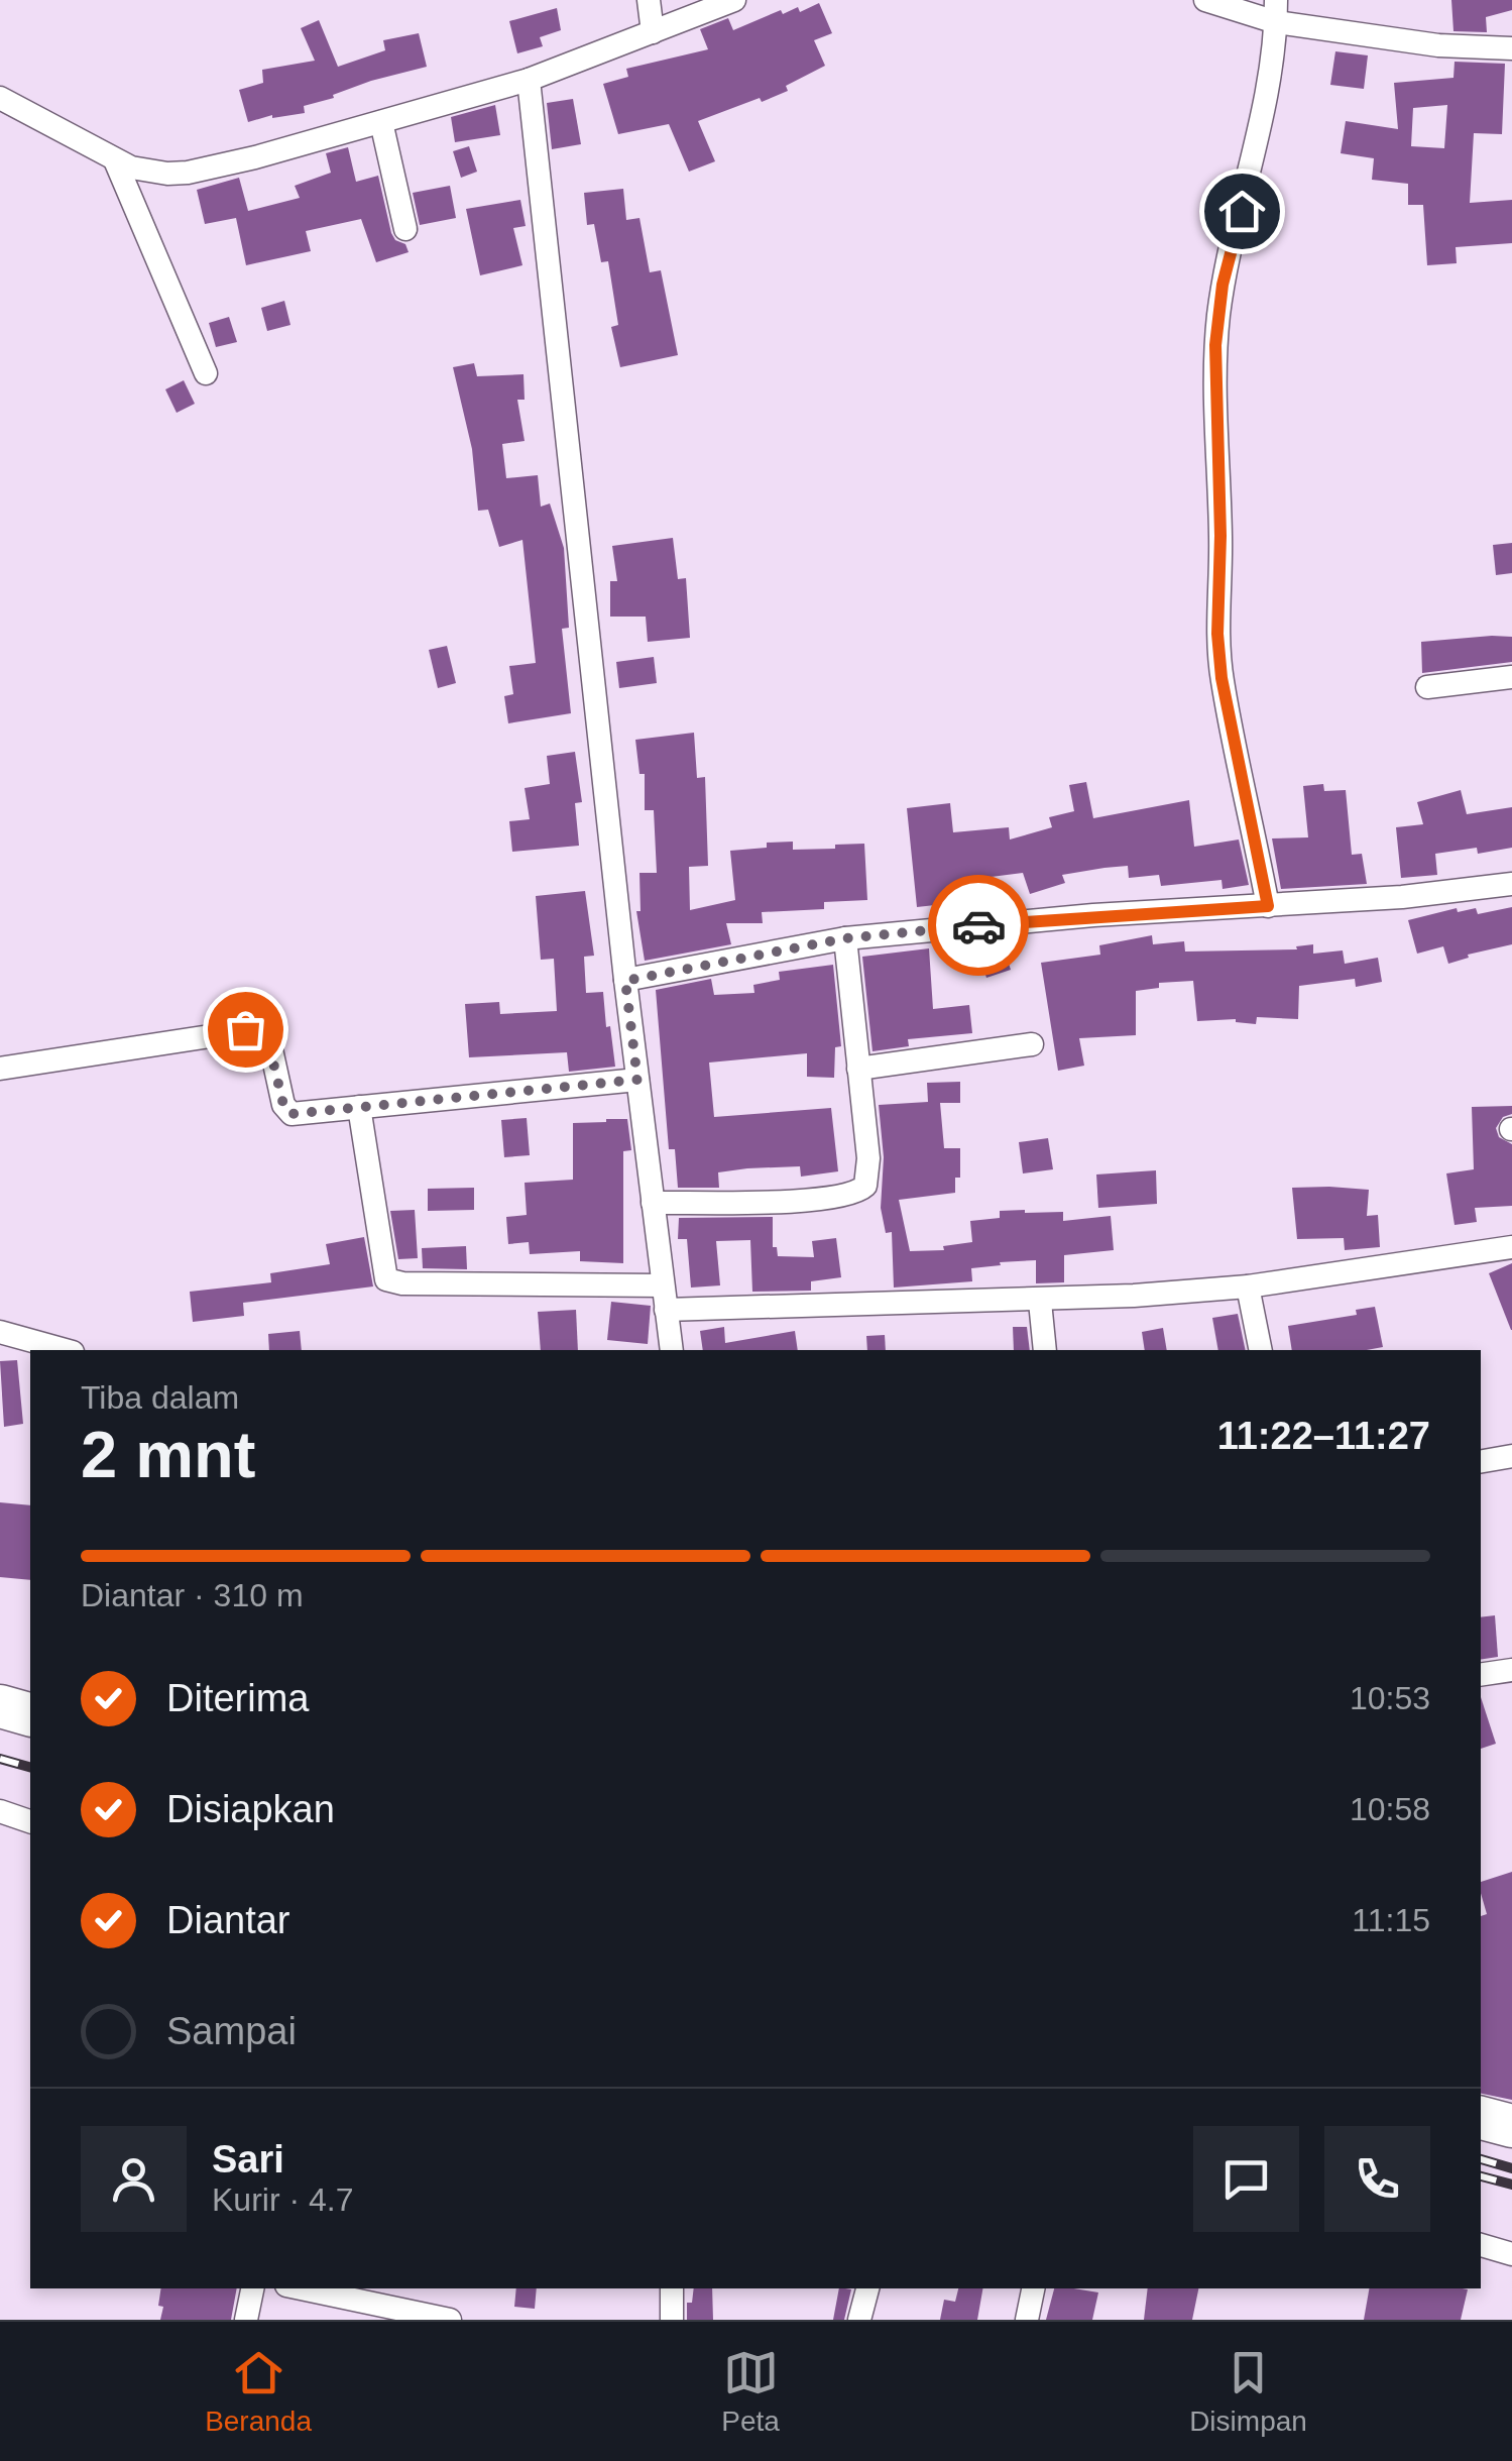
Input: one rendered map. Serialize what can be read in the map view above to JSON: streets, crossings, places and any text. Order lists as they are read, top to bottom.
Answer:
{
  "page": {
    "heading": ["2 mnt", "Tiba dalam", "11:22–11:27"],
    "panel": ["Sari", "Kurir · 4.7"],
    "bar": "Diantar · 310 m",
    "list": [
      ["Diterima", "10:53"],
      ["Disiapkan", "10:58"],
      ["Diantar", "11:15"],
      "Sampai"
    ],
    "tabs": ["Beranda", "Peta", "Disimpan"]
  }
}
